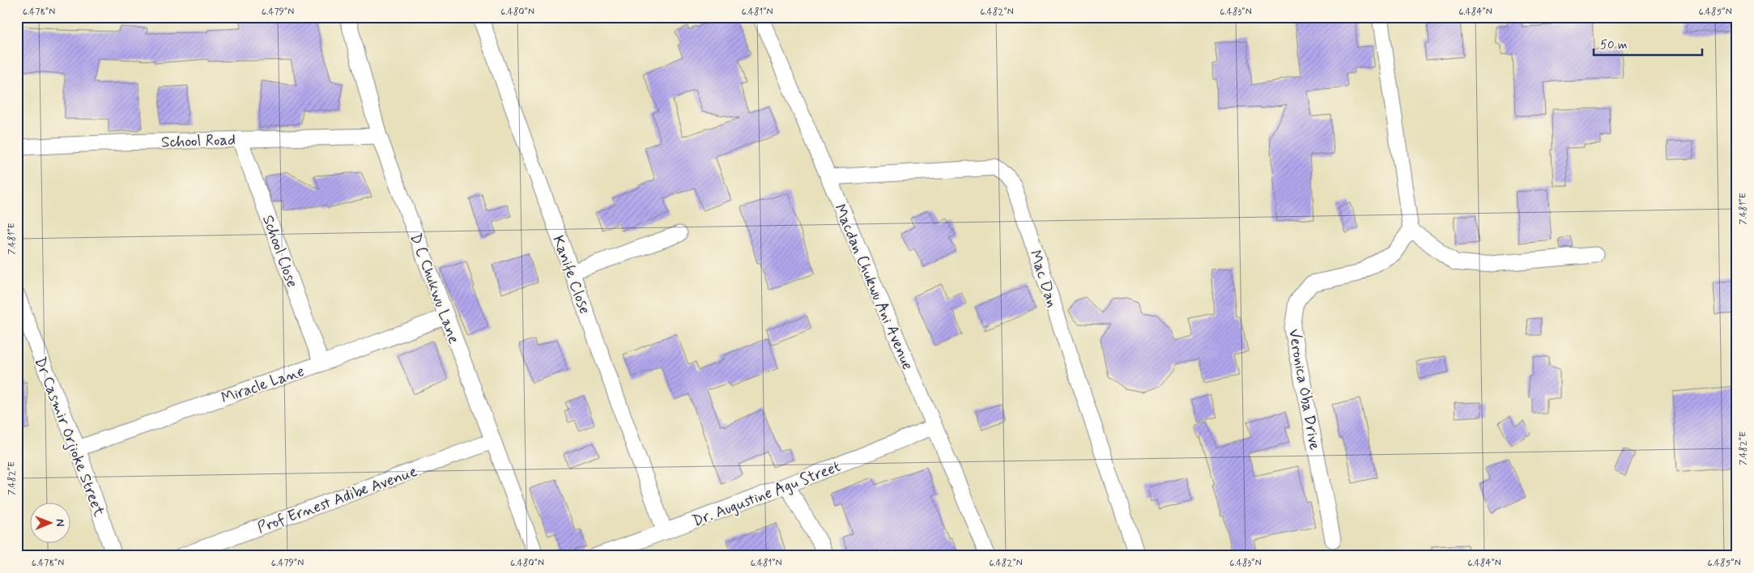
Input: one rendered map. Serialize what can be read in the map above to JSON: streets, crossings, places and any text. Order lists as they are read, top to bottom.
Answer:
{
  "streets": {
    "street": [
      "School Road",
      "School Close",
      "Kanife Close",
      "Mac Dan",
      "Macdan Chukwu Ani Avenue",
      "D C Chukwu Lane",
      "Miracle Lane",
      "Veronica Oba Drive",
      "Dr Casmir Orjioke Street",
      "Dr. Augustine Agu Street",
      "Prof Ernest Adibe Avenue"
    ]
  },
  "crossings": [
    ["School Road", "School Close"],
    ["School Road", "D C Chukwu Lane"],
    ["School Close", "Miracle Lane"],
    ["Kanife Close", "Dr. Augustine Agu Street"],
    ["Mac Dan", "Macdan Chukwu Ani Avenue"],
    ["Macdan Chukwu Ani Avenue", "Dr. Augustine Agu Street"],
    ["D C Chukwu Lane", "Miracle Lane"],
    ["D C Chukwu Lane", "Prof Ernest Adibe Avenue"],
    ["Miracle Lane", "Dr Casmir Orjioke Street"]
  ],
  "scale_bar": "50 m",
  "north": "right",
  "coordinates": [
    "6.478°N",
    "6.479°N",
    "6.480°N",
    "6.481°N",
    "6.482°N",
    "6.483°N",
    "6.484°N",
    "6.485°N",
    "7.481°E",
    "7.482°E"
  ]
}
